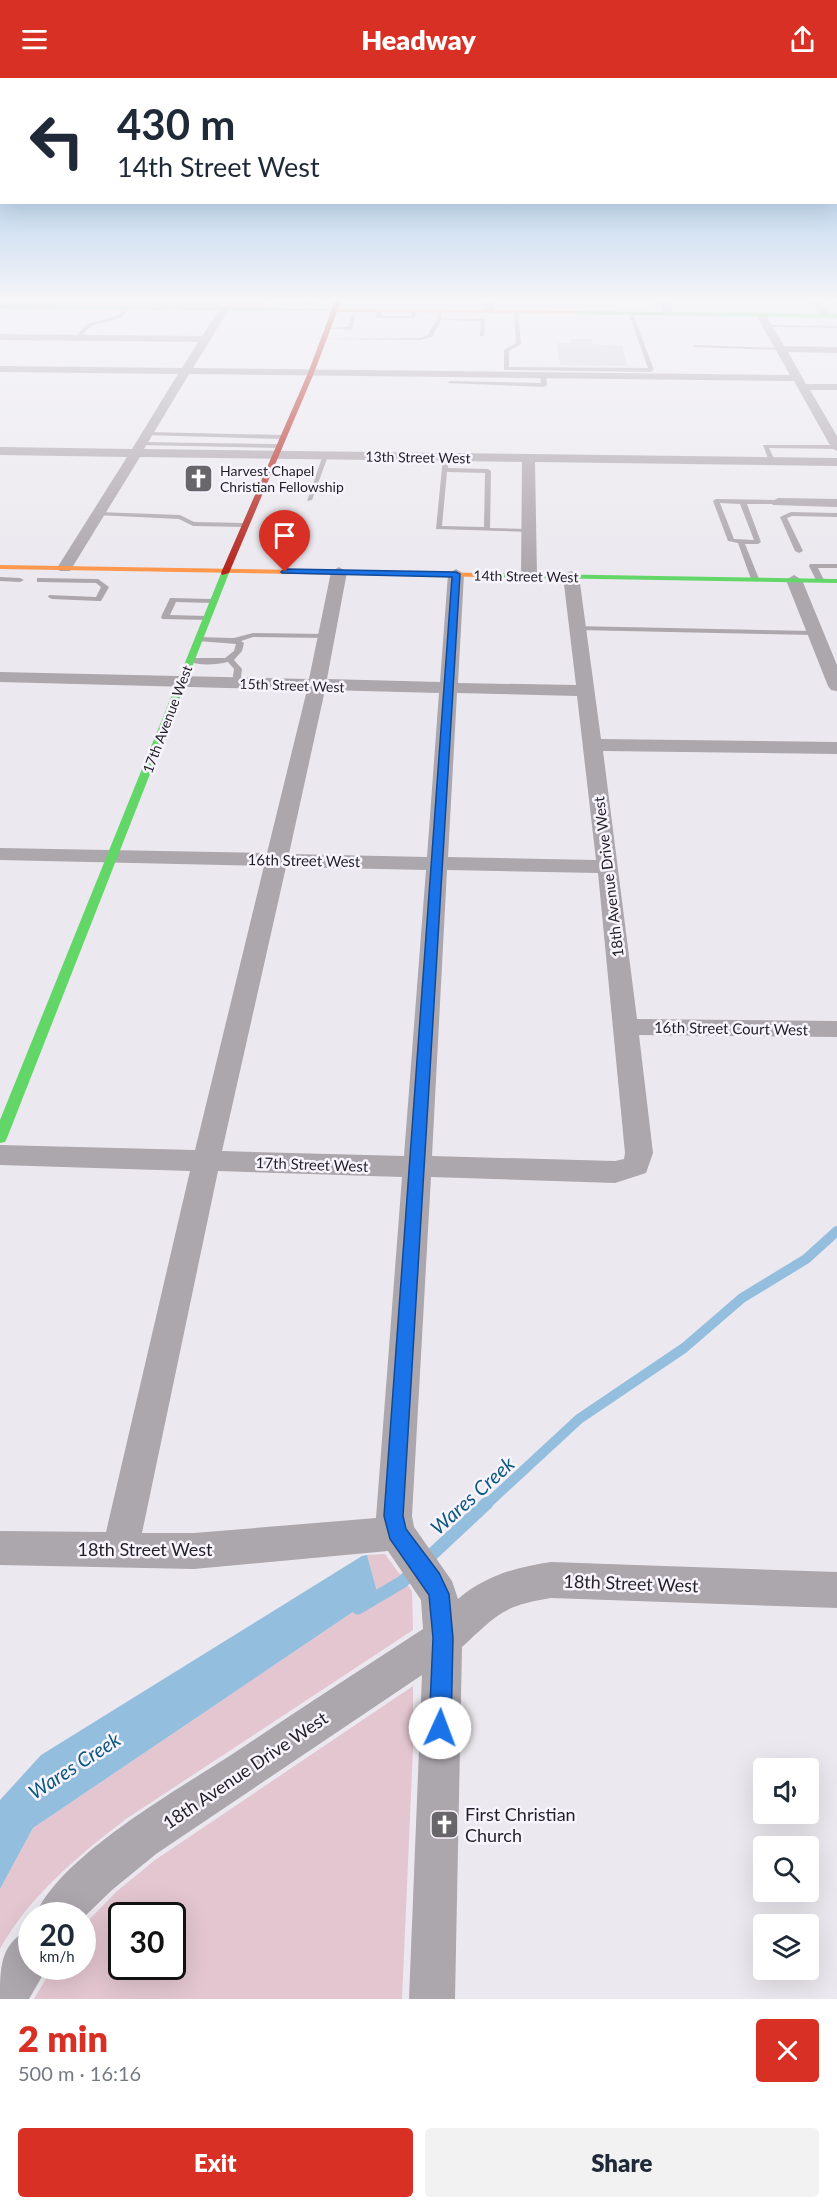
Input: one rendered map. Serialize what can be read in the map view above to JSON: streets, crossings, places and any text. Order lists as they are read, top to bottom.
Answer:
{
  "streets": {
    "main road": ["14th Street West", "17th Avenue West"],
    "street": [
      "13th Street West",
      "15th Street West",
      "16th Street West",
      "18th Avenue Drive West",
      "16th Street Court West",
      "17th Street West",
      "18th Street West"
    ]
  },
  "crossings": [
    ["13th Street West", "17th Avenue West"],
    ["14th Street West", "17th Avenue West"],
    ["14th Street West", "18th Avenue Drive West"],
    ["15th Street West", "17th Avenue West"],
    ["15th Street West", "18th Avenue Drive West"],
    ["17th Avenue West", "16th Street West"],
    ["16th Street West", "18th Avenue Drive West"],
    ["18th Avenue Drive West", "16th Street Court West"],
    ["18th Avenue Drive West", "17th Street West"],
    ["18th Avenue Drive West", "18th Street West"]
  ],
  "water": ["Wares Creek"],
  "places": {
    "church": ["Harvest Chapel Christian Fellowship", "First Christian Church"]
  },
  "page": {
    "header": "Headway",
    "turn": ["430 m", "14th Street West"],
    "speed": "20 km/h",
    "limit": "30",
    "heading": ["2 min", "500 m · 16:16"],
    "buttons": ["Exit", "Share"]
  }
}
